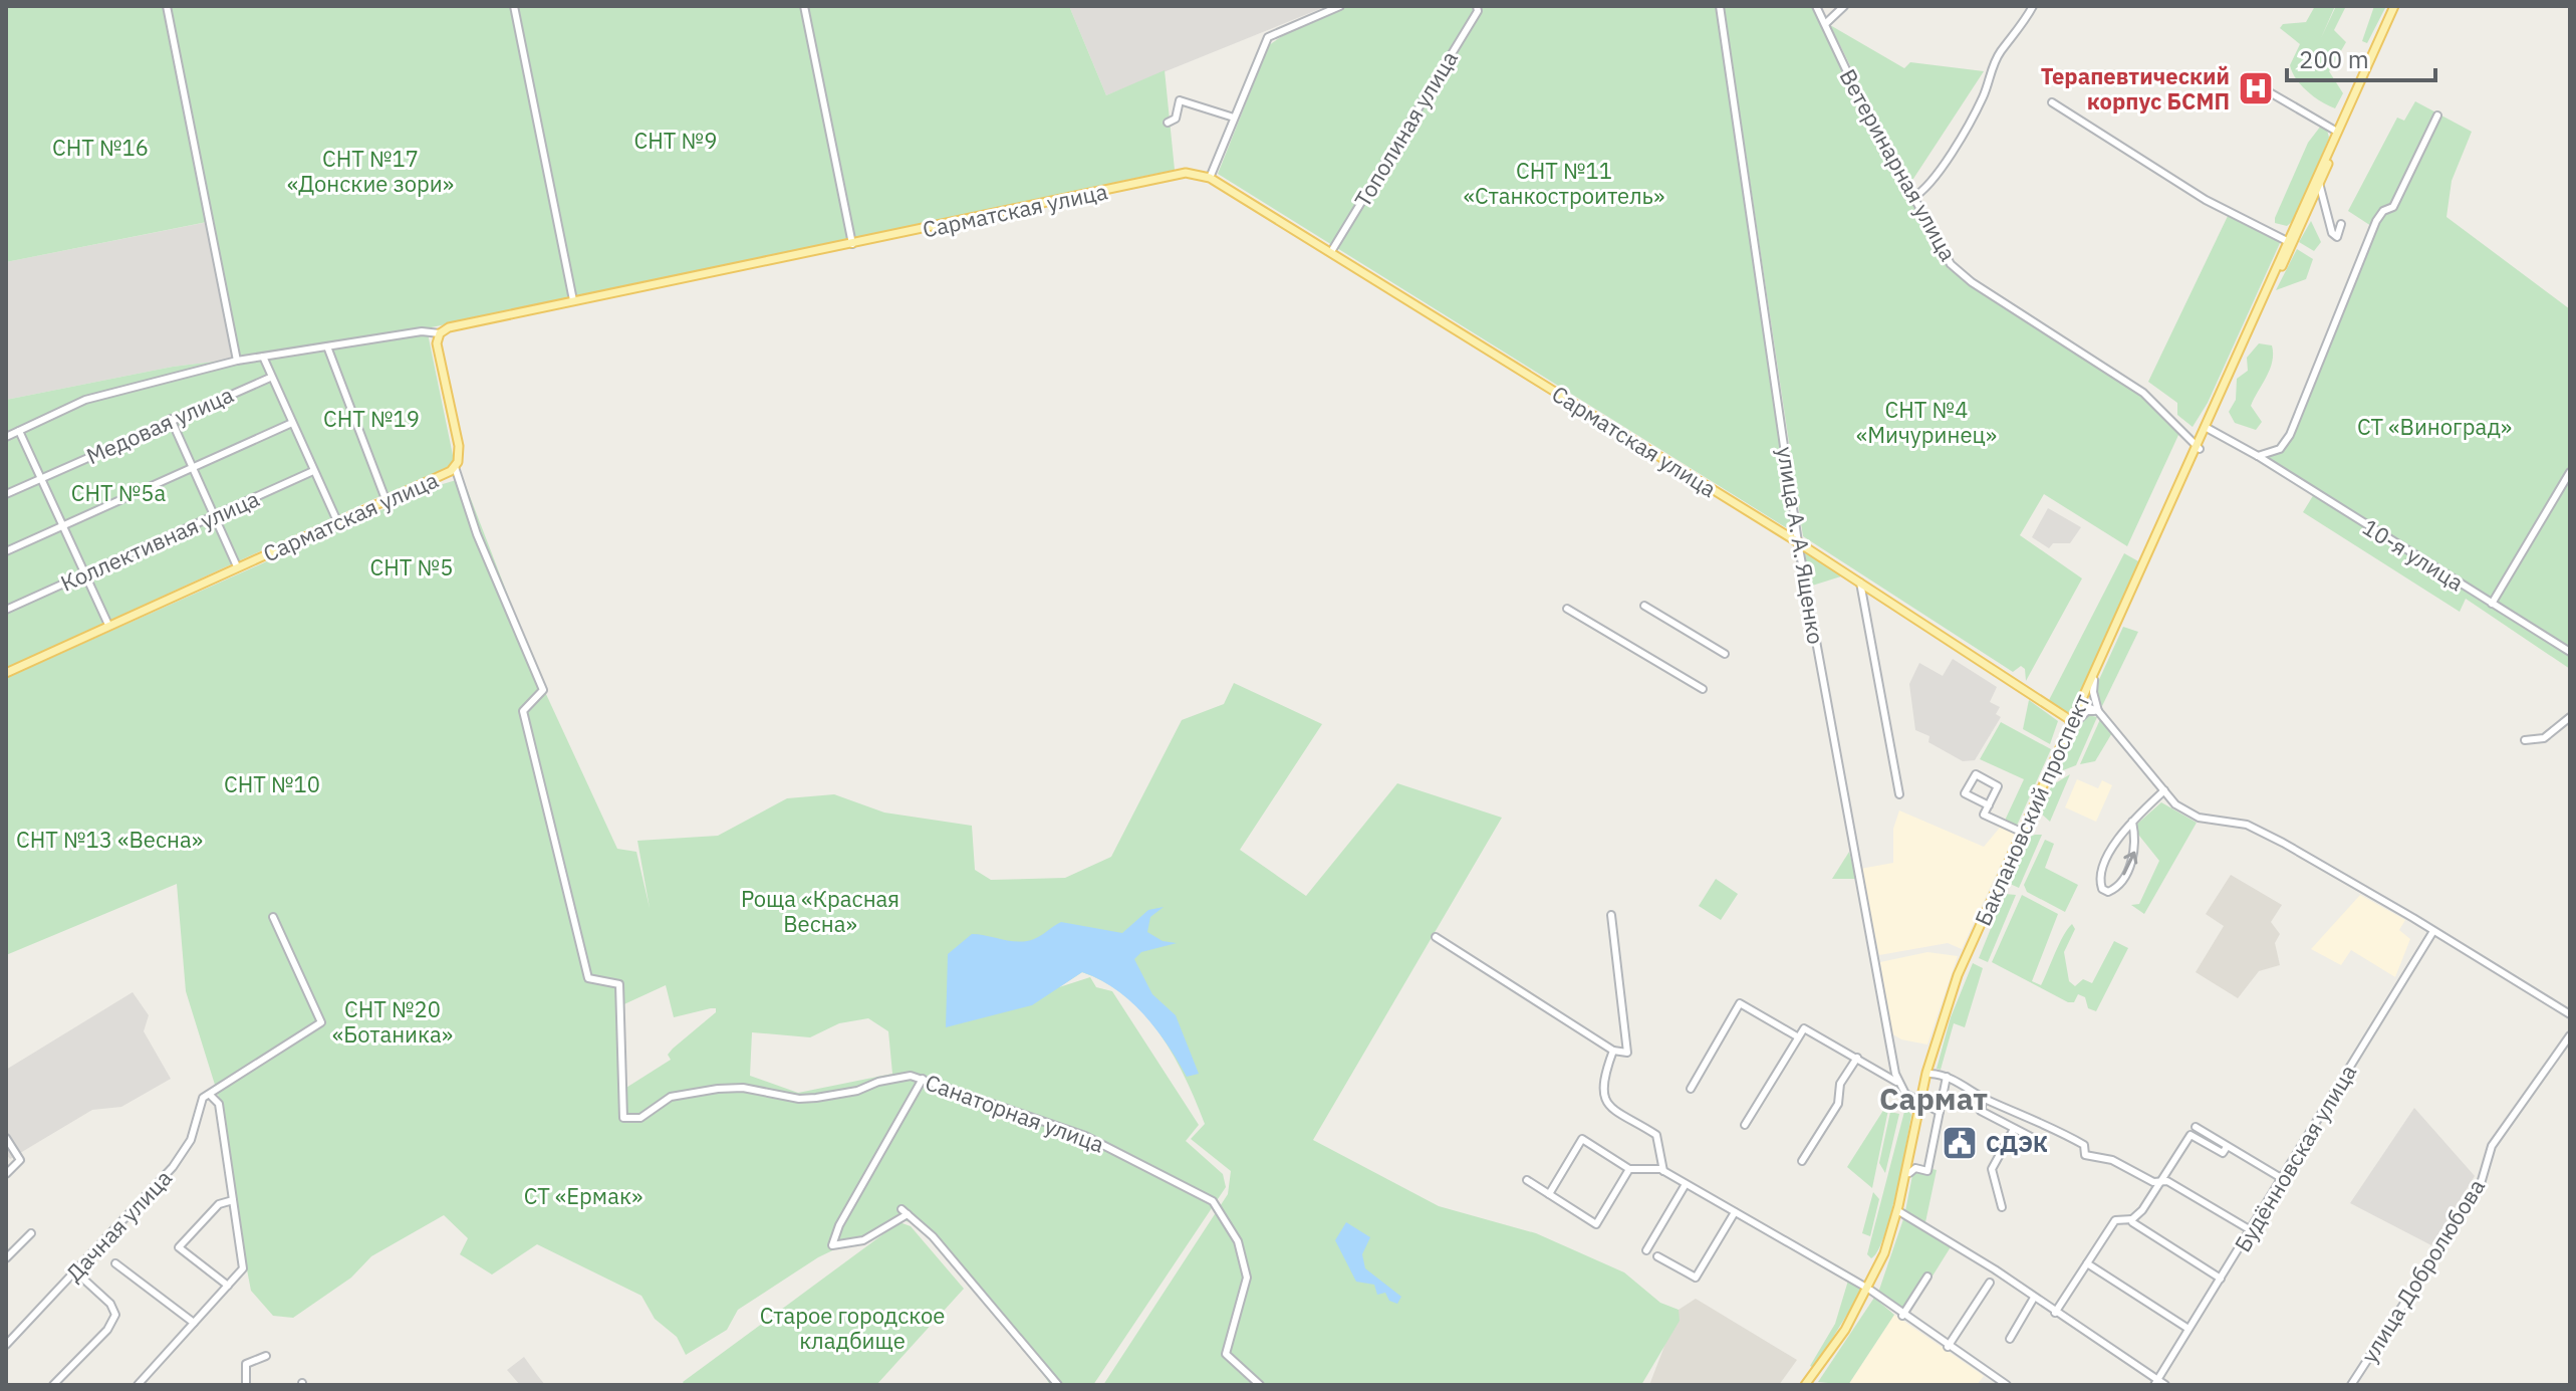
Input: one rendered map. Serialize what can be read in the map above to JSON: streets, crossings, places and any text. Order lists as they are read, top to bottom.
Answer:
{
  "streets": {
    "main road": ["Сарматская улица", "Баклановский проспект"],
    "street": [
      "Тополиная улица",
      "Ветеринарная улица",
      "Медовая улица",
      "Коллективная улица",
      "улица А. А. Ященко",
      "10-я улица",
      "Санаторная улица",
      "Будённовская улица",
      "Дачная улица",
      "улица Добролюбова"
    ]
  },
  "crossings": [
    ["Ветеринарная улица", "Баклановский проспект"],
    ["Сарматская улица", "улица А. А. Ященко"],
    ["Сарматская улица", "Баклановский проспект"],
    ["Сарматская улица", "Санаторная улица"],
    ["10-я улица", "Баклановский проспект"]
  ],
  "districts": ["Сармат"],
  "parks": [
    "СНТ №9",
    "СНТ №16",
    "СНТ №17 «Донские зори»",
    "СНТ №11 «Станкостроитель»",
    "СНТ №4 «Мичуринец»",
    "СНТ №19",
    "СТ «Виноград»",
    "СНТ №5а",
    "СНТ №5",
    "СНТ №10",
    "СНТ №13 «Весна»",
    "Роща «Красная Весна»",
    "СНТ №20 «Ботаника»",
    "СТ «Ермак»",
    "Старое городское кладбище"
  ],
  "places": {
    "hospital": ["Терапевтический корпус БСМП"],
    "public building": ["СДЭК"]
  },
  "scale_bar": "200 m"
}
